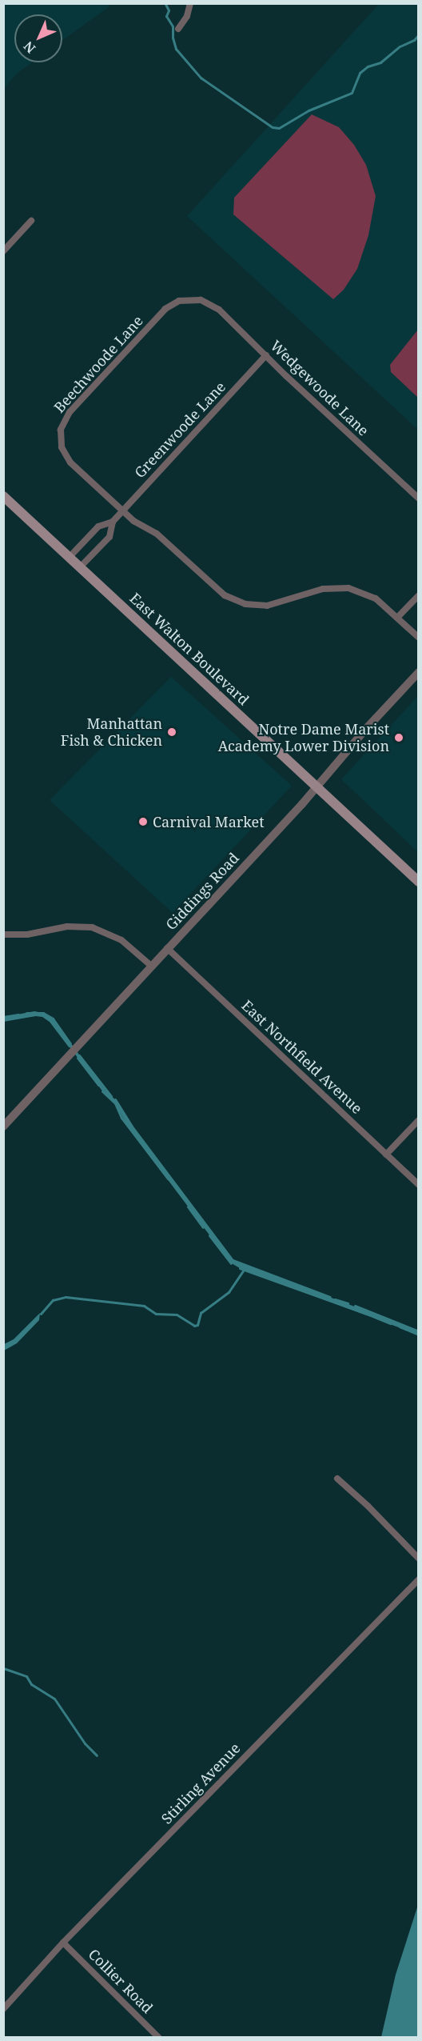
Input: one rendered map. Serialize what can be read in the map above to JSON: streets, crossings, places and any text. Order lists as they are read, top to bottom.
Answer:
{
  "streets": {
    "main road": ["East Walton Boulevard"],
    "street": [
      "Beechwoode Lane",
      "Wedgewoode Lane",
      "Greenwoode Lane",
      "Giddings Road",
      "East Northfield Avenue",
      "Stirling Avenue",
      "Collier Road"
    ]
  },
  "crossings": [
    ["Beechwoode Lane", "Wedgewoode Lane"],
    ["Beechwoode Lane", "Greenwoode Lane"],
    ["Wedgewoode Lane", "Greenwoode Lane"],
    ["Greenwoode Lane", "East Walton Boulevard"],
    ["East Walton Boulevard", "Giddings Road"],
    ["Giddings Road", "East Northfield Avenue"],
    ["Stirling Avenue", "Collier Road"]
  ],
  "places": ["Manhattan Fish & Chicken", "Notre Dame Marist Academy Lower Division", "Carnival Market"],
  "north": "bottom left"
}
